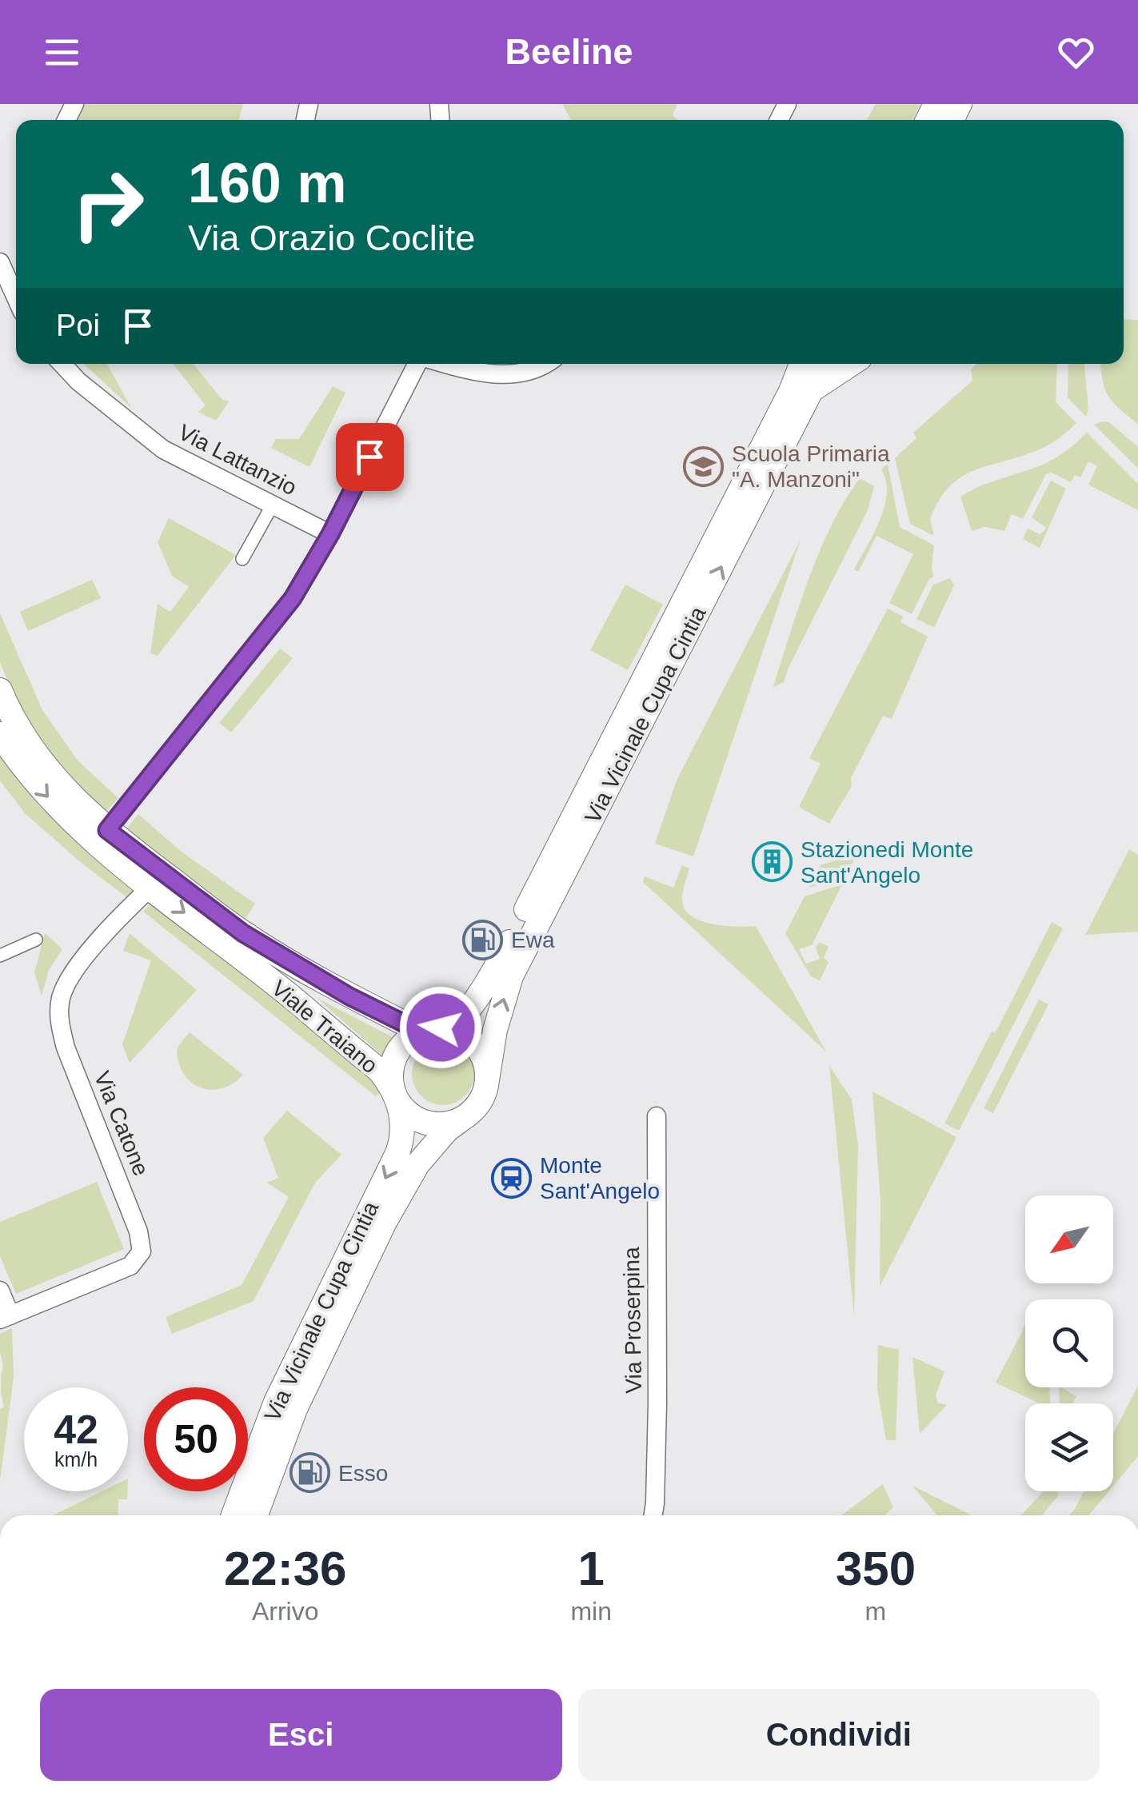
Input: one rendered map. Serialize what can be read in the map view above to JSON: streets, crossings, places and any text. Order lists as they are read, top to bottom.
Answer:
{
  "streets": {
    "main road": ["Via Vicinale Cupa Cintia", "Viale Traiano"],
    "street": ["Via Lattanzio", "Via Catone", "Via Proserpina"]
  },
  "crossings": [
    ["Via Vicinale Cupa Cintia", "Viale Traiano"],
    ["Viale Traiano", "Via Catone"]
  ],
  "places": {
    "school or university": ["Scuola Primaria \"A. Manzoni\""],
    "building": ["Stazionedi Monte Sant'Angelo"],
    "fuel station": ["Ewa", "Esso"],
    "station": ["Monte Sant'Angelo"]
  },
  "north": "bottom left",
  "page": {
    "header": "Beeline",
    "turn": ["160 m", "Via Orazio Coclite"],
    "then": "Poi",
    "speed": "42 km/h",
    "limit": "50",
    "eta": [
      "22:36",
      "Arrivo",
      "1",
      "min",
      "350",
      "m"
    ],
    "buttons": ["Esci", "Condividi"]
  }
}
